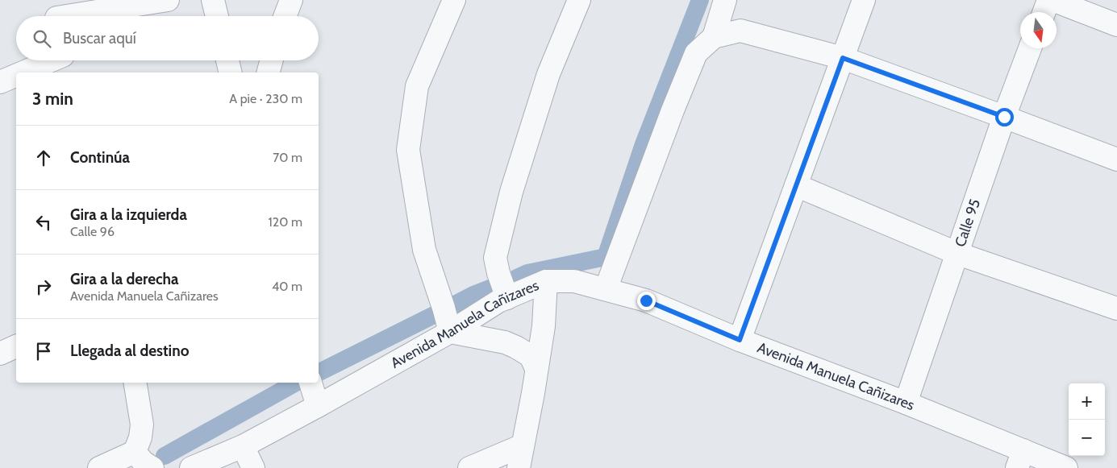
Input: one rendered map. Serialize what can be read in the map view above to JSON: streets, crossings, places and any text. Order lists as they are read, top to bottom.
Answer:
{
  "streets": {
    "street": ["Calle 95", "Avenida Manuela Cañizares"]
  },
  "crossings": [
    ["Calle 95", "Avenida Manuela Cañizares"]
  ],
  "north": "bottom",
  "page": {
    "search": "Buscar aquí",
    "heading": ["3 min", "A pie · 230 m"],
    "list": [
      ["Continúa", "70 m"],
      ["Gira a la izquierda", "Calle 96", "120 m"],
      ["Gira a la derecha", "Avenida Manuela Cañizares", "40 m"],
      "Llegada al destino"
    ],
    "map_buttons": ["+", "−"]
  }
}
